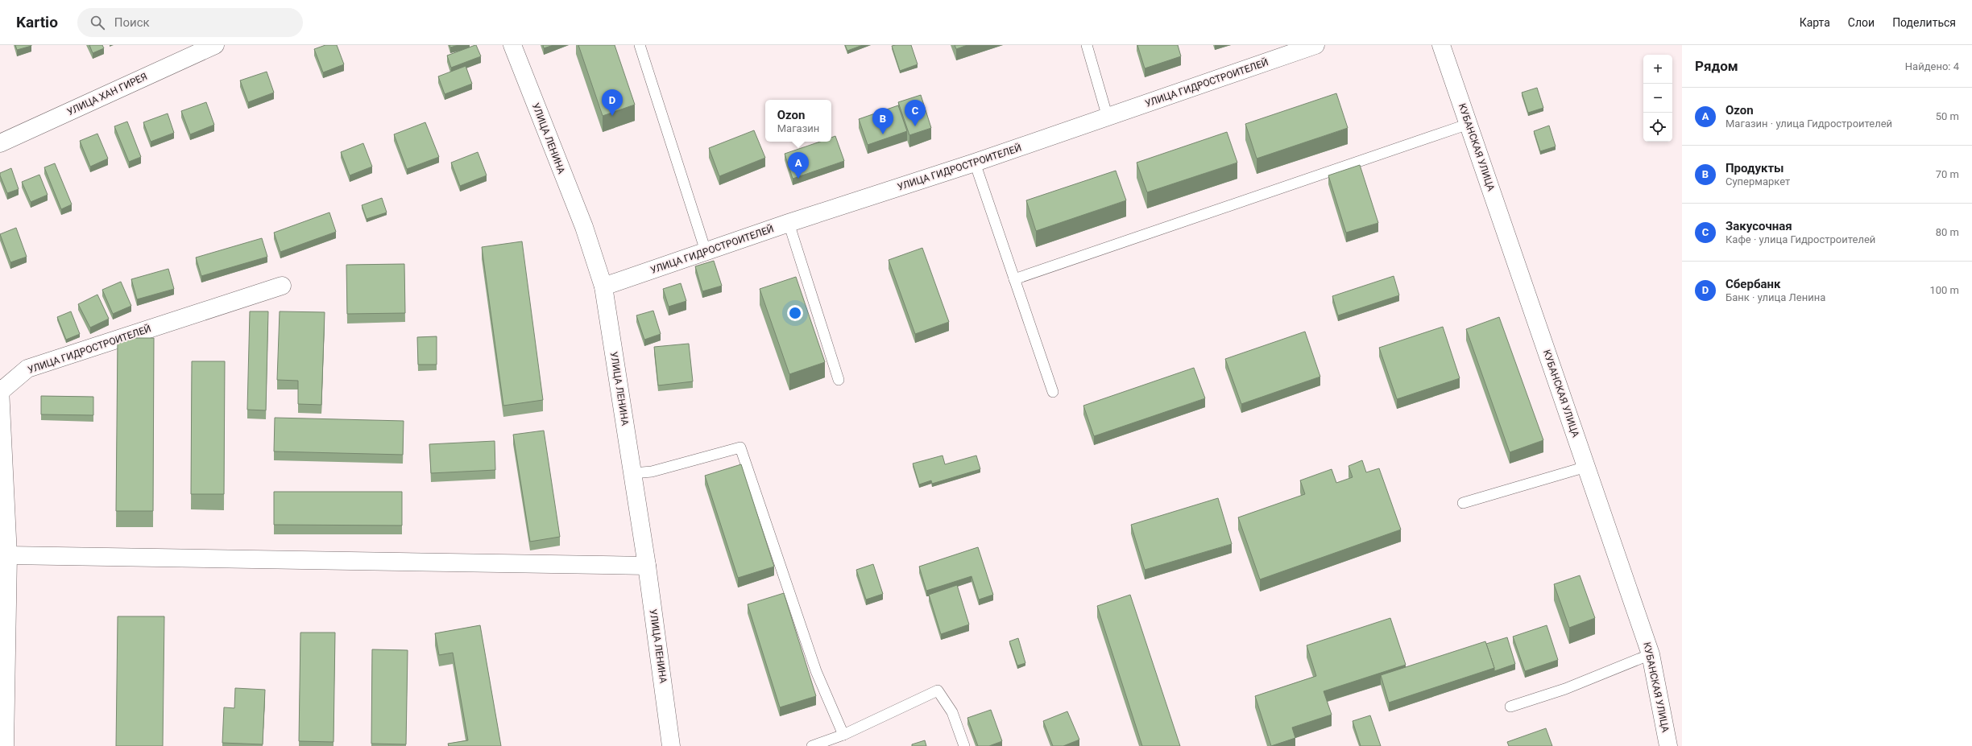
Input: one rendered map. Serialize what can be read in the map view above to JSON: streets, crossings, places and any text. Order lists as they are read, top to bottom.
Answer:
{
  "streets": {
    "street": [
      "УЛИЦА ГИДРОСТРОИТЕЛЕЙ",
      "УЛИЦА ХАН ГИРЕЯ",
      "УЛИЦА ЛЕНИНА",
      "КУБАНСКАЯ УЛИЦА"
    ]
  },
  "crossings": [
    ["УЛИЦА ГИДРОСТРОИТЕЛЕЙ", "УЛИЦА ЛЕНИНА"]
  ],
  "page": {
    "header": "Kartio",
    "search": "Поиск",
    "nav": ["Карта", "Слои", "Поделиться"],
    "heading": ["Рядом", "Найдено: 4"],
    "map_buttons": ["+", "−"],
    "list": [
      {
        "mark": "A",
        "name": "Ozon",
        "note": "Магазин · улица Гидростроителей",
        "value": "50 m"
      },
      {
        "mark": "B",
        "name": "Продукты",
        "note": "Супермаркет",
        "value": "70 m"
      },
      {
        "mark": "C",
        "name": "Закусочная",
        "note": "Кафе · улица Гидростроителей",
        "value": "80 m"
      },
      {
        "mark": "D",
        "name": "Сбербанк",
        "note": "Банк · улица Ленина",
        "value": "100 m"
      }
    ],
    "pins": [
      "D",
      "C",
      "B",
      "A"
    ],
    "popup": ["Ozon", "Магазин"]
  }
}
